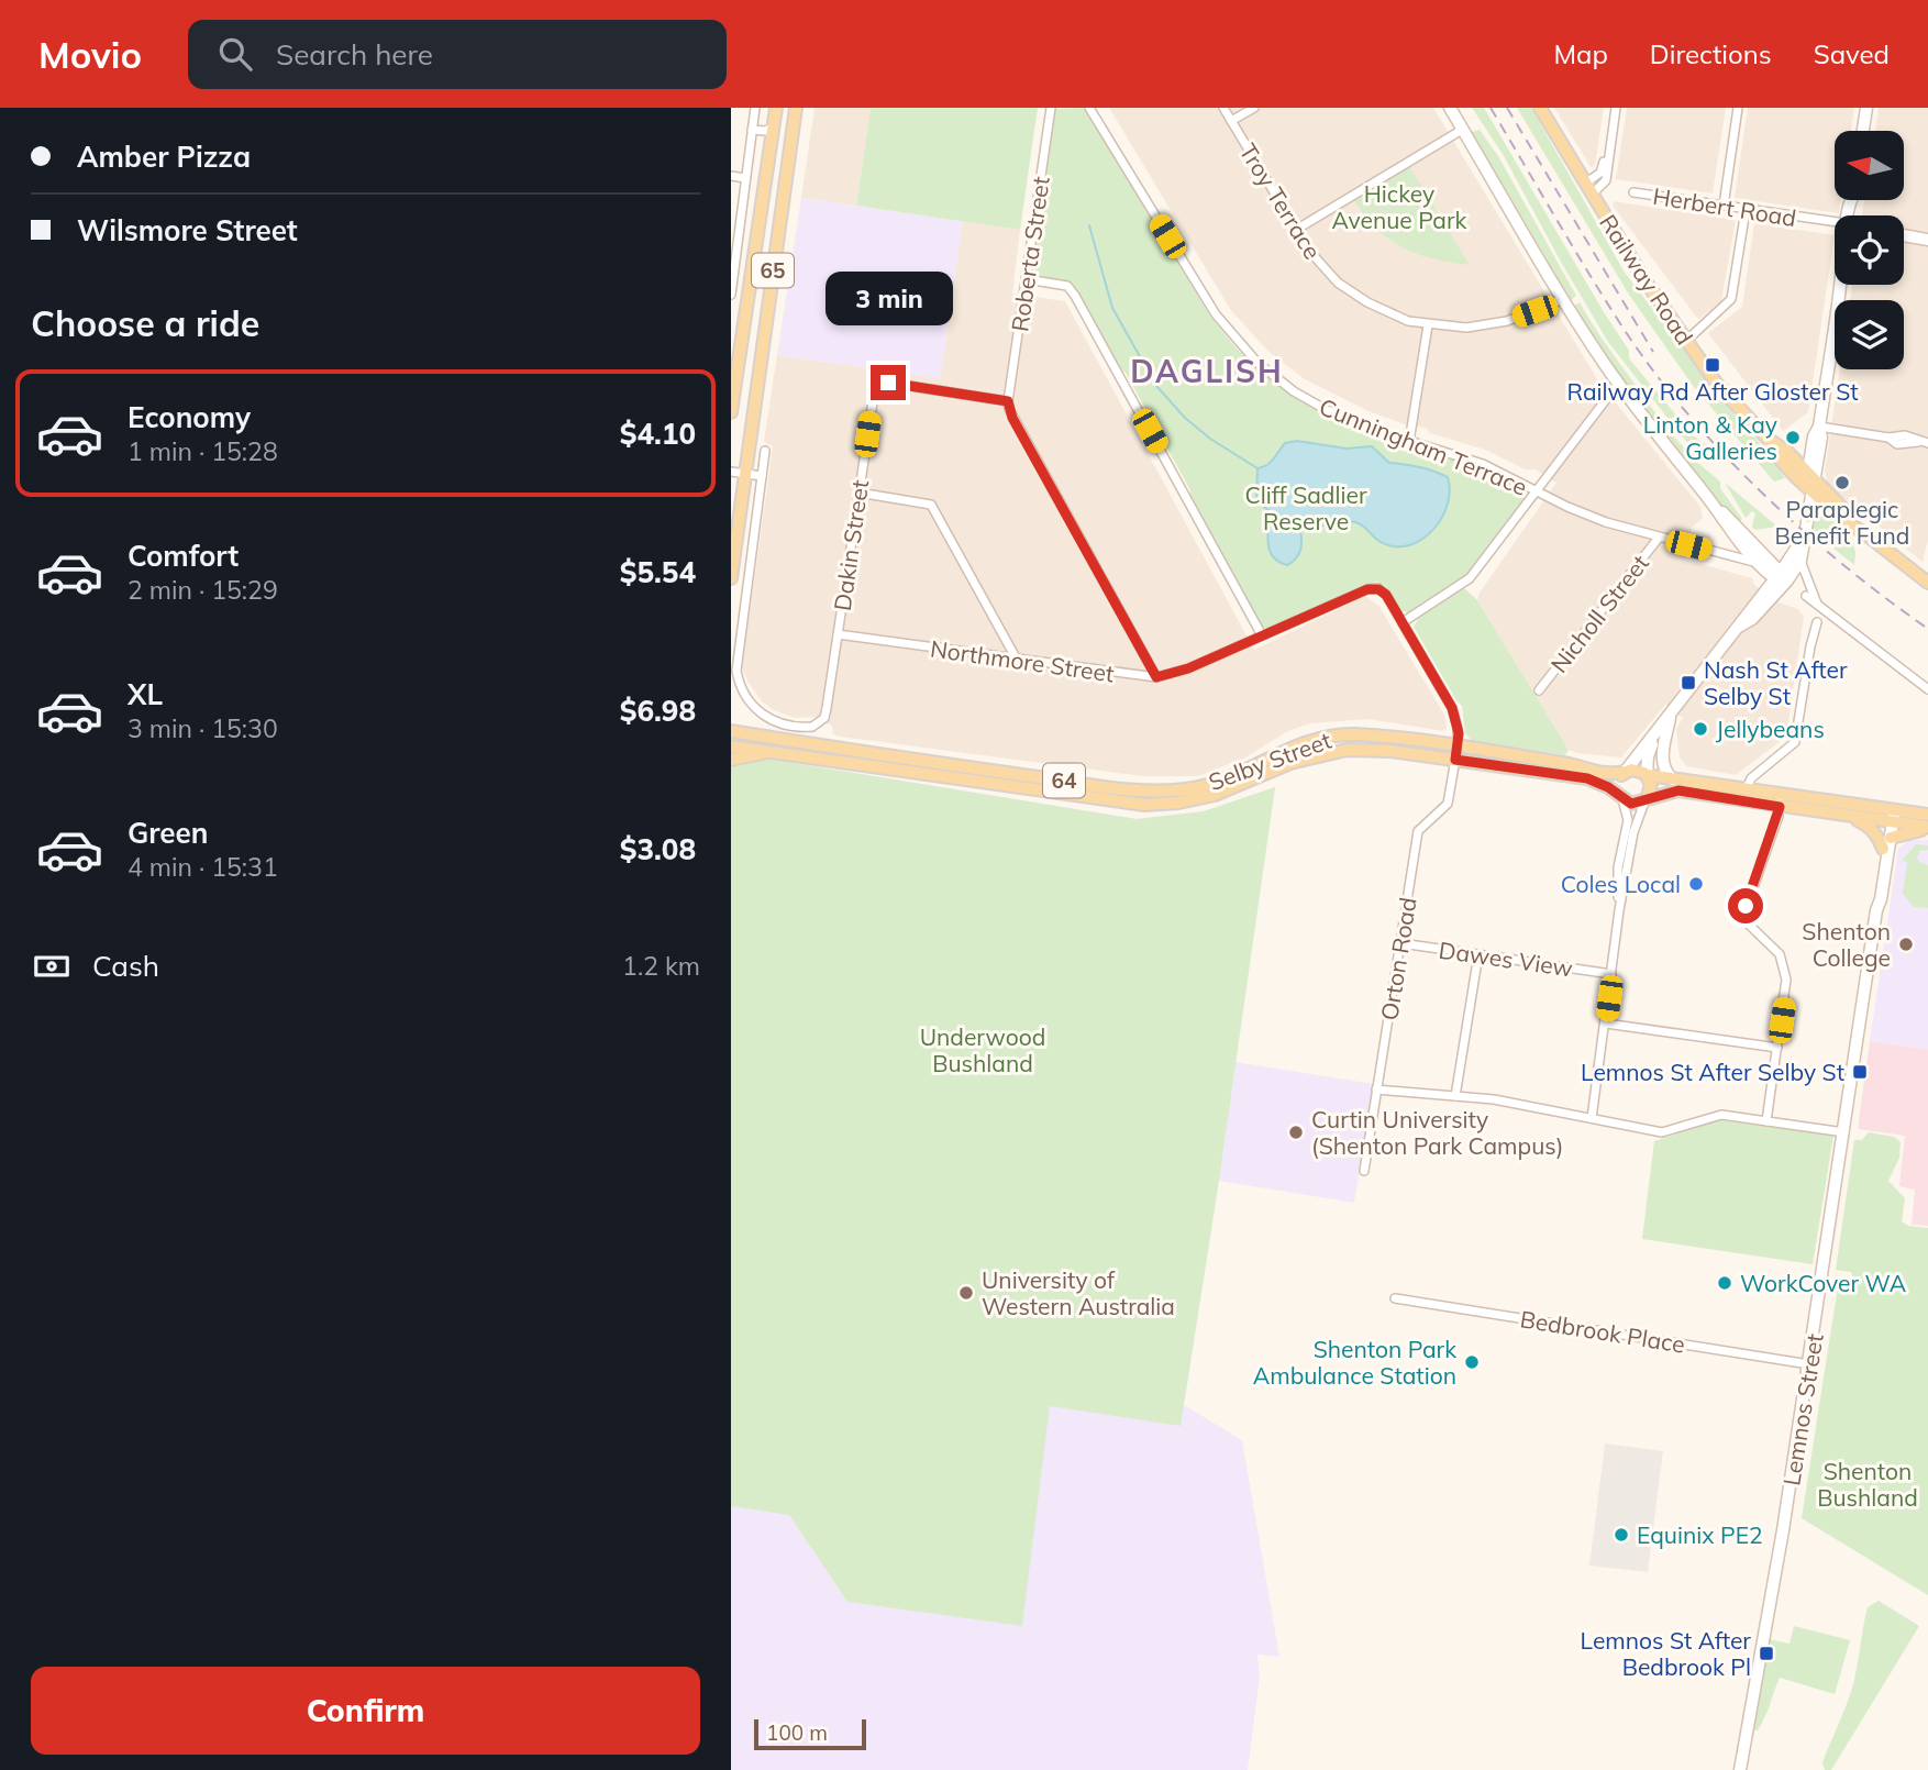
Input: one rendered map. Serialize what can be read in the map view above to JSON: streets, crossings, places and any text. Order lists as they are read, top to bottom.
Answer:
{
  "streets": {
    "main road": [
      "65",
      "Railway Road",
      "Selby Street",
      "64"
    ],
    "street": [
      "Troy Terrace",
      "Herbert Road",
      "Roberta Street",
      "Cunningham Terrace",
      "Dakin Street",
      "Nicholl Street",
      "Northmore Street",
      "Orton Road",
      "Dawes View",
      "Bedbrook Place",
      "Lemnos Street"
    ]
  },
  "crossings": [
    ["Roberta Street", "Dakin Street"],
    ["Cunningham Terrace", "Nicholl Street"],
    ["Dakin Street", "Northmore Street"],
    ["Selby Street", "64"],
    ["Selby Street", "Orton Road"],
    ["Orton Road", "Dawes View"],
    ["Bedbrook Place", "Lemnos Street"]
  ],
  "districts": ["DAGLISH"],
  "parks": [
    "Hickey Avenue Park",
    "Cliff Sadlier Reserve",
    "Underwood Bushland",
    "Shenton Bushland"
  ],
  "places": {
    "transit": [
      "Railway Rd After Gloster St",
      "Nash St After Selby St",
      "Lemnos St After Selby St",
      "Lemnos St After Bedbrook Pl"
    ],
    "other": [
      "Linton & Kay Galleries",
      "Paraplegic Benefit Fund",
      "Jellybeans",
      "Coles Local",
      "Shenton College",
      "Curtin University (Shenton Park Campus)",
      "WorkCover WA",
      "University of Western Australia",
      "Shenton Park Ambulance Station",
      "Equinix PE2"
    ]
  },
  "scale_bar": "100 m",
  "north": "left",
  "page": {
    "header": "Movio",
    "search": "Search here",
    "nav": ["Map", "Directions", "Saved"],
    "banner": ["Amber Pizza", "Wilsmore Street"],
    "bubble": "3 min",
    "heading": "Choose a ride",
    "list": [
      {
        "name": "Economy",
        "note": "1 min · 15:28",
        "value": "$4.10"
      },
      {
        "name": "Comfort",
        "note": "2 min · 15:29",
        "value": "$5.54"
      },
      {
        "name": "XL",
        "note": "3 min · 15:30",
        "value": "$6.98"
      },
      {
        "name": "Green",
        "note": "4 min · 15:31",
        "value": "$3.08"
      }
    ],
    "pay": ["Cash", "1.2 km"],
    "buttons": "Confirm",
    "scale": "100 m"
  }
}
